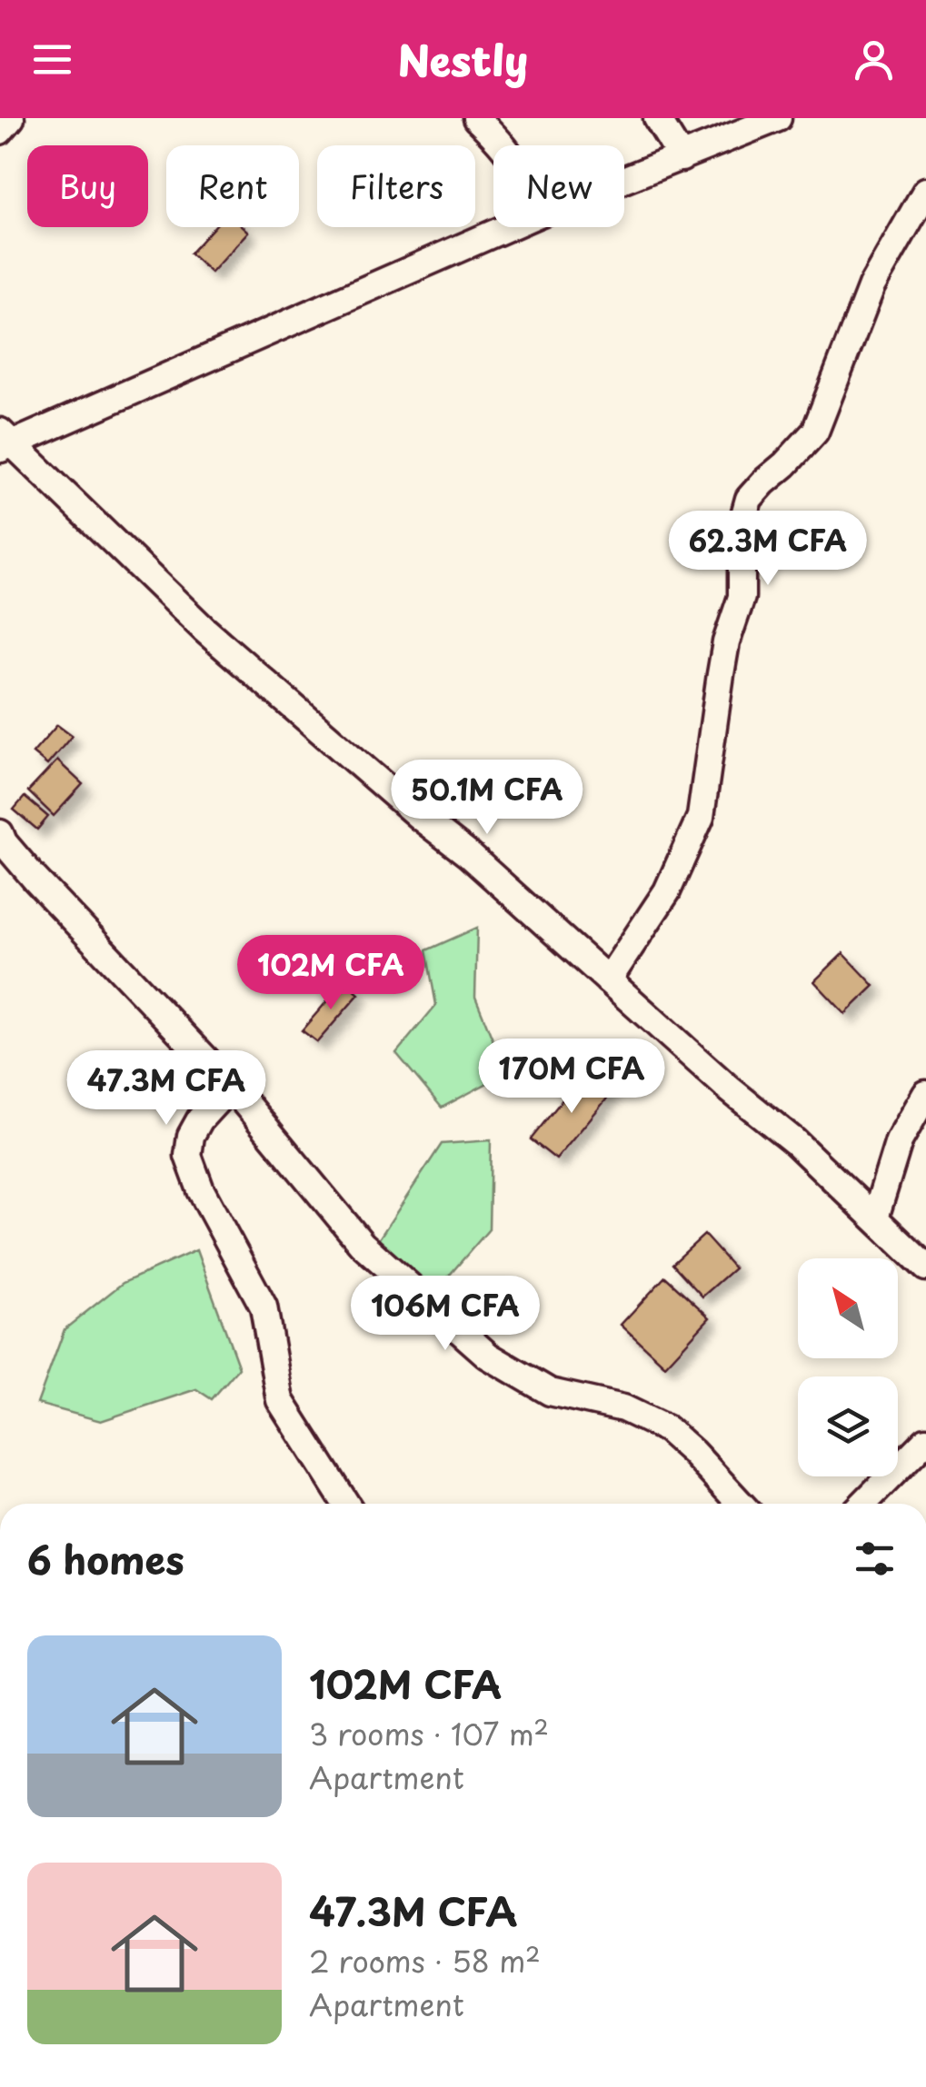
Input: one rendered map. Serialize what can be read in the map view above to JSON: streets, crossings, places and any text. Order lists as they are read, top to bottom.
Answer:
{
  "north": "top left",
  "page": {
    "header": "Nestly",
    "chip": [
      "Buy",
      "Rent",
      "Filters",
      "New"
    ],
    "price": [
      "62.3M CFA",
      "50.1M CFA",
      "102M CFA",
      "170M CFA",
      "47.3M CFA",
      "106M CFA"
    ],
    "heading": "6 homes",
    "list": [
      {
        "name": "102M CFA",
        "note": "3 rooms · 107 m² · Apartment"
      },
      {
        "name": "47.3M CFA",
        "note": "2 rooms · 58 m² · Apartment"
      }
    ]
  }
}
